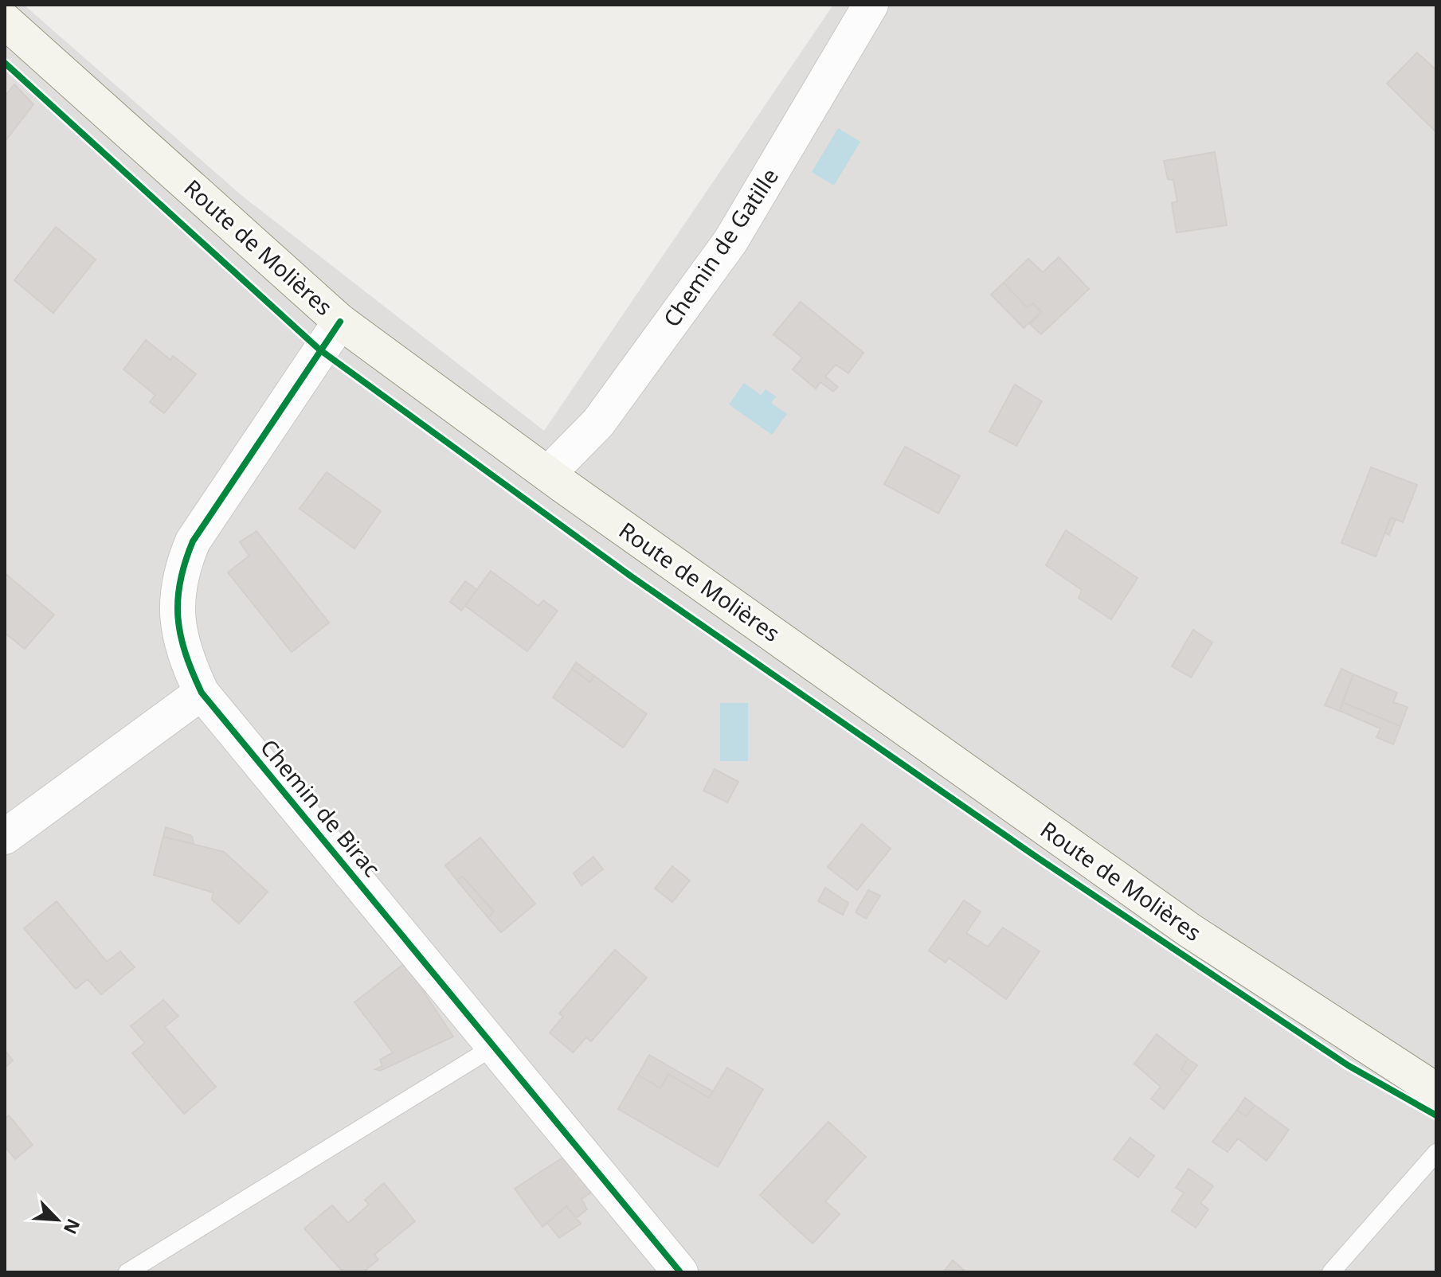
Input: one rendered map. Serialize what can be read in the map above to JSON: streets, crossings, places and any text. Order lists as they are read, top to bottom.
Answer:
{
  "streets": {
    "main road": ["Route de Molières"],
    "street": ["Chemin de Gatille", "Chemin de Birac"]
  },
  "crossings": [
    ["Route de Molières", "Chemin de Gatille"],
    ["Route de Molières", "Chemin de Birac"]
  ],
  "north": "bottom right"
}
